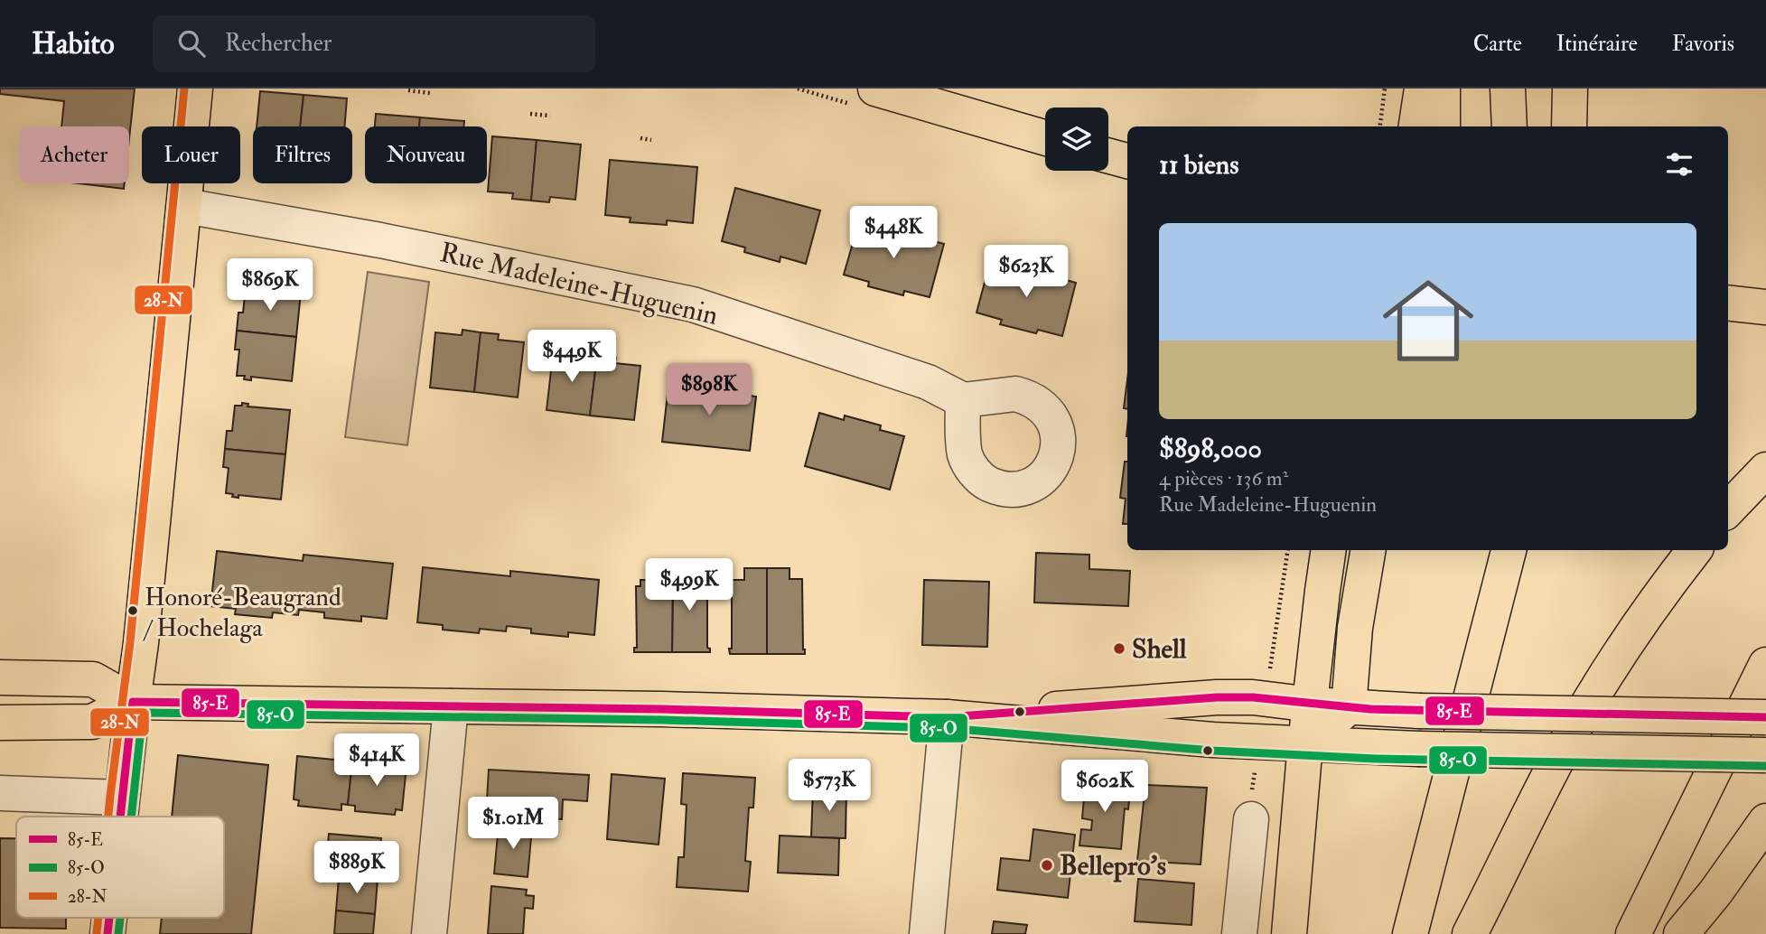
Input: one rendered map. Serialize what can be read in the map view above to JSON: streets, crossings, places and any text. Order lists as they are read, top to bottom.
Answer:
{
  "streets": {
    "street": ["Rue Madeleine-Huguenin"]
  },
  "places": ["Honoré-Beaugrand / Hochelaga", "Shell", "Bellepro's"],
  "lines": ["transit line 28-N", "transit line 85-E", "transit line 85-O"],
  "legend": ["85-E", "85-O", "28-N"],
  "page": {
    "header": "Habito",
    "search": "Rechercher",
    "nav": ["Carte", "Itinéraire", "Favoris"],
    "chip": [
      "Acheter",
      "Louer",
      "Filtres",
      "Nouveau"
    ],
    "heading": "11 biens",
    "list": [
      {
        "name": "$898,000",
        "note": "4 pièces · 136 m² · Rue Madeleine-Huguenin"
      }
    ],
    "price": [
      "$448K",
      "$623K",
      "$869K",
      "$449K",
      "$898K",
      "$499K",
      "$414K",
      "$573K",
      "$602K",
      "$1.01M",
      "$889K"
    ]
  }
}
